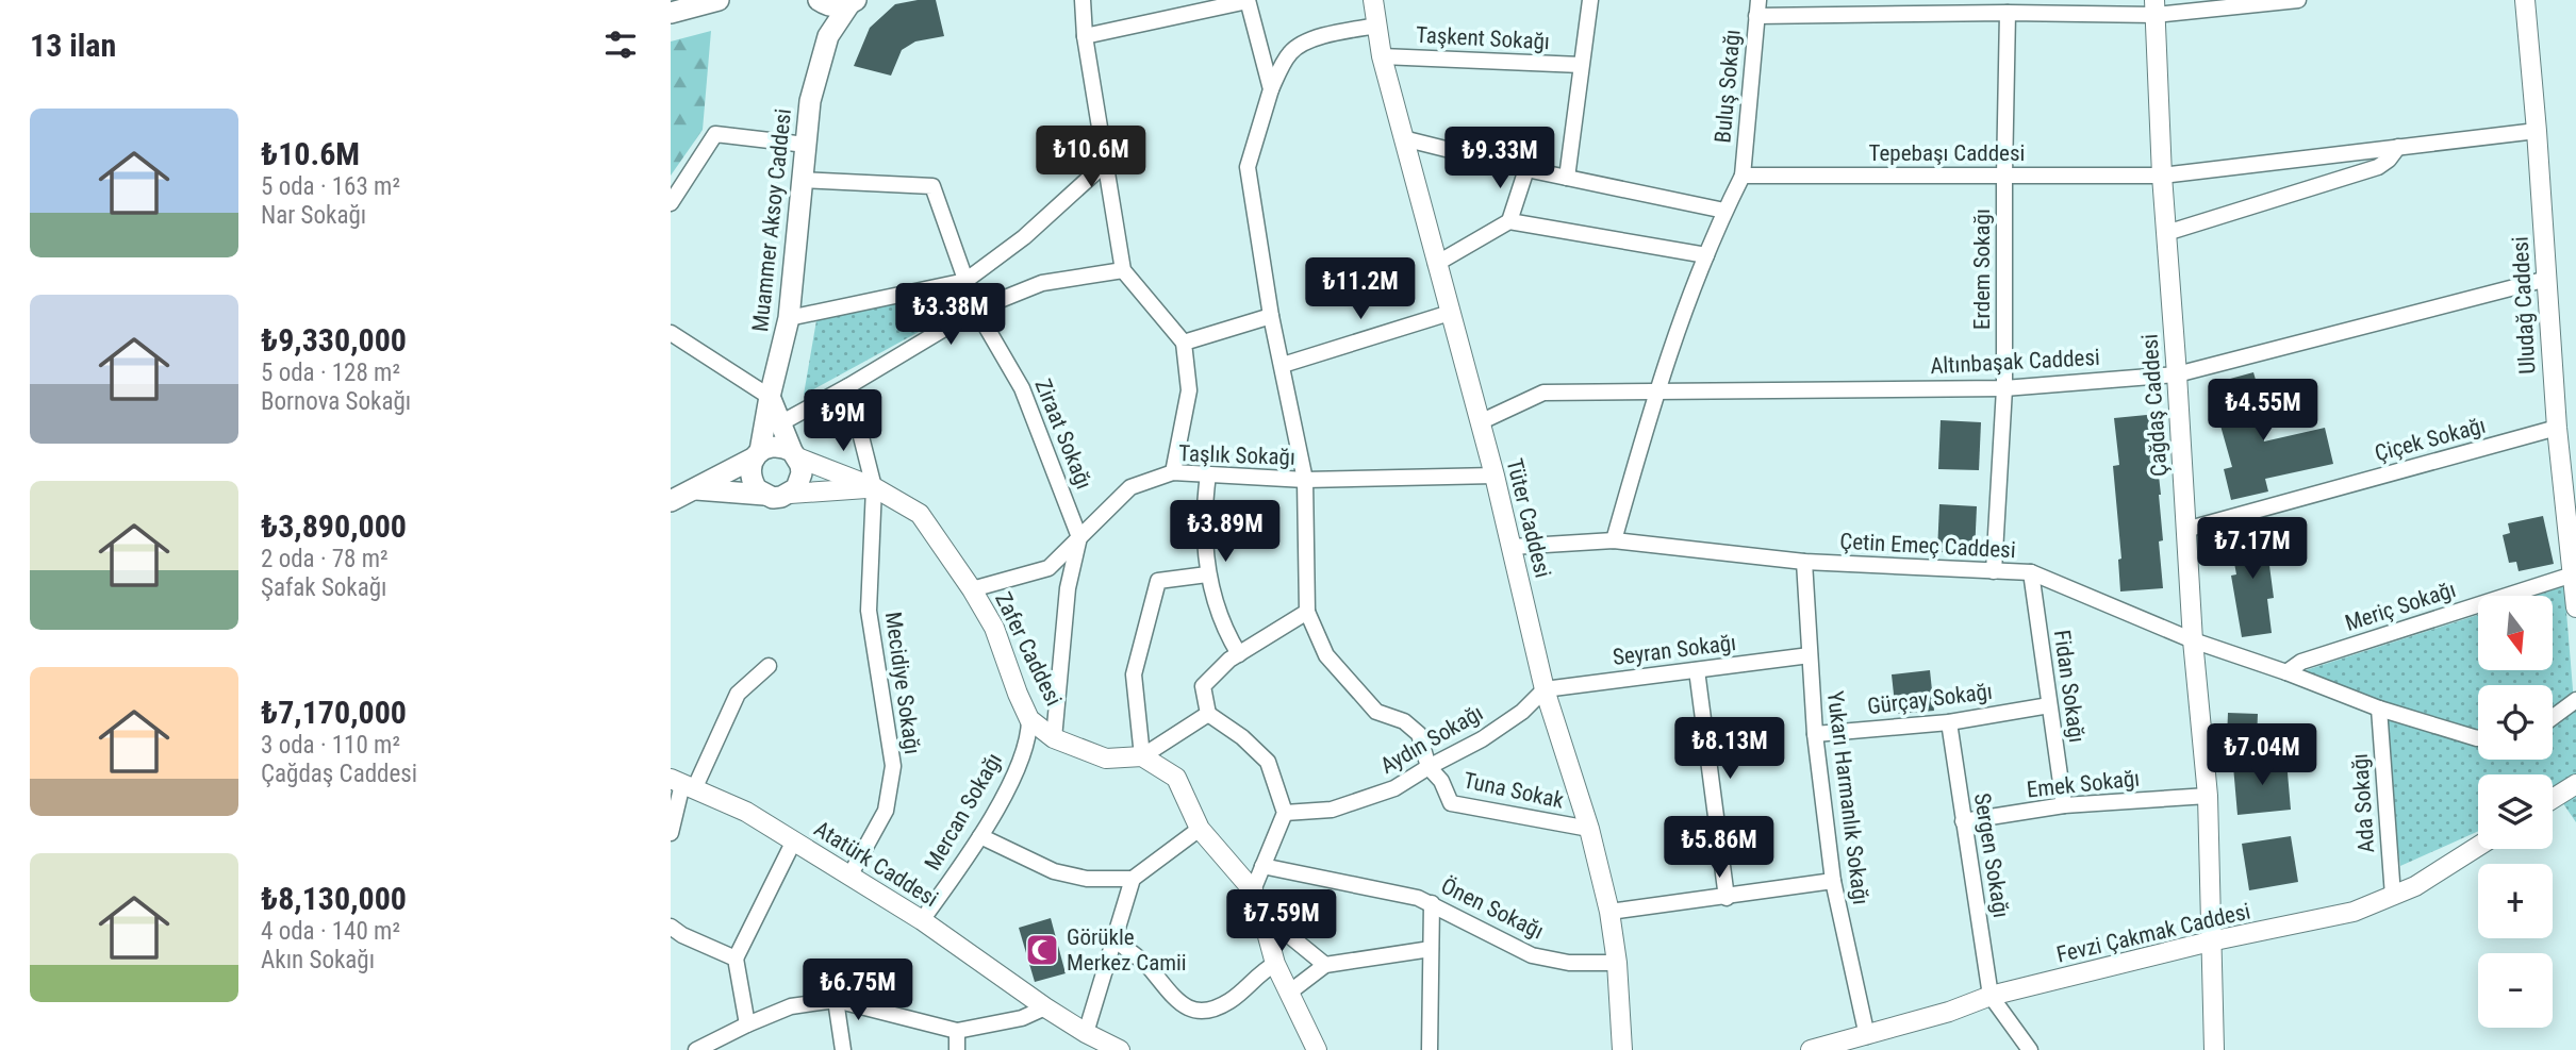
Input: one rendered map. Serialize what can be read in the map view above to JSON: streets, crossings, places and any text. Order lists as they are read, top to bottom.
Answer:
{
  "streets": {
    "main road": ["Muammer Aksoy Caddesi"],
    "street": [
      "Taşkent Sokağı",
      "Buluş Sokağı",
      "Tepebaşı Caddesi",
      "Erdem Sokağı",
      "Uludağ Caddesi",
      "Altınbaşak Caddesi",
      "Çağdaş Caddesi",
      "Ziraat Sokağı",
      "Çiçek Sokağı",
      "Taşlık Sokağı",
      "Tüter Caddesi",
      "Çetin Emeç Caddesi",
      "Meriç Sokağı",
      "Zafer Caddesi",
      "Seyran Sokağı",
      "Mecidiye Sokağı",
      "Fidan Sokağı",
      "Gürçay Sokağı",
      "Aydın Sokağı",
      "Emek Sokağı",
      "Tuna Sokak",
      "Yukarı Harmanlık Sokağı",
      "Ada Sokağı",
      "Mercan Sokağı",
      "Sergen Sokağı",
      "Atatürk Caddesi",
      "Önen Sokağı",
      "Fevzi Çakmak Caddesi"
    ]
  },
  "crossings": [
    ["Taşkent Sokağı", "Tüter Caddesi"],
    ["Buluş Sokağı", "Tepebaşı Caddesi"],
    ["Tepebaşı Caddesi", "Erdem Sokağı"],
    ["Tepebaşı Caddesi", "Uludağ Caddesi"],
    ["Tepebaşı Caddesi", "Çağdaş Caddesi"],
    ["Muammer Aksoy Caddesi", "Ziraat Sokağı"],
    ["Muammer Aksoy Caddesi", "Zafer Caddesi"],
    ["Erdem Sokağı", "Altınbaşak Caddesi"],
    ["Erdem Sokağı", "Çetin Emeç Caddesi"],
    ["Uludağ Caddesi", "Altınbaşak Caddesi"],
    ["Uludağ Caddesi", "Çiçek Sokağı"],
    ["Uludağ Caddesi", "Meriç Sokağı"],
    ["Altınbaşak Caddesi", "Çağdaş Caddesi"],
    ["Altınbaşak Caddesi", "Tüter Caddesi"],
    ["Çağdaş Caddesi", "Çiçek Sokağı"],
    ["Çağdaş Caddesi", "Çetin Emeç Caddesi"],
    ["Çağdaş Caddesi", "Emek Sokağı"],
    ["Çağdaş Caddesi", "Fevzi Çakmak Caddesi"],
    ["Ziraat Sokağı", "Taşlık Sokağı"],
    ["Taşlık Sokağı", "Tüter Caddesi"],
    ["Taşlık Sokağı", "Zafer Caddesi"],
    ["Tüter Caddesi", "Çetin Emeç Caddesi"],
    ["Tüter Caddesi", "Seyran Sokağı"],
    ["Tüter Caddesi", "Aydın Sokağı"],
    ["Tüter Caddesi", "Tuna Sokak"],
    ["Tüter Caddesi", "Önen Sokağı"],
    ["Çetin Emeç Caddesi", "Meriç Sokağı"],
    ["Çetin Emeç Caddesi", "Fidan Sokağı"],
    ["Çetin Emeç Caddesi", "Yukarı Harmanlık Sokağı"],
    ["Çetin Emeç Caddesi", "Ada Sokağı"],
    ["Zafer Caddesi", "Mecidiye Sokağı"],
    ["Zafer Caddesi", "Mercan Sokağı"],
    ["Seyran Sokağı", "Aydın Sokağı"],
    ["Seyran Sokağı", "Yukarı Harmanlık Sokağı"],
    ["Mecidiye Sokağı", "Atatürk Caddesi"],
    ["Fidan Sokağı", "Gürçay Sokağı"],
    ["Fidan Sokağı", "Emek Sokağı"],
    ["Gürçay Sokağı", "Yukarı Harmanlık Sokağı"],
    ["Gürçay Sokağı", "Sergen Sokağı"],
    ["Aydın Sokağı", "Tuna Sokak"],
    ["Emek Sokağı", "Sergen Sokağı"],
    ["Yukarı Harmanlık Sokağı", "Fevzi Çakmak Caddesi"],
    ["Ada Sokağı", "Fevzi Çakmak Caddesi"],
    ["Mercan Sokağı", "Atatürk Caddesi"],
    ["Sergen Sokağı", "Fevzi Çakmak Caddesi"]
  ],
  "places": {
    "mosque": ["Görükle Merkez Camii"]
  },
  "north": "bottom",
  "page": {
    "heading": "13 ilan",
    "list": [
      {
        "name": "₺10.6M",
        "note": "5 oda · 163 m² · Nar Sokağı"
      },
      {
        "name": "₺9,330,000",
        "note": "5 oda · 128 m² · Bornova Sokağı"
      },
      {
        "name": "₺3,890,000",
        "note": "2 oda · 78 m² · Şafak Sokağı"
      },
      {
        "name": "₺7,170,000",
        "note": "3 oda · 110 m² · Çağdaş Caddesi"
      },
      {
        "name": "₺8,130,000",
        "note": "4 oda · 140 m² · Akın Sokağı"
      }
    ],
    "price": [
      "₺10.6M",
      "₺9.33M",
      "₺11.2M",
      "₺3.38M",
      "₺4.55M",
      "₺9M",
      "₺3.89M",
      "₺7.17M",
      "₺8.13M",
      "₺7.04M",
      "₺5.86M",
      "₺7.59M",
      "₺6.75M"
    ],
    "map_buttons": ["+", "−"]
  }
}
